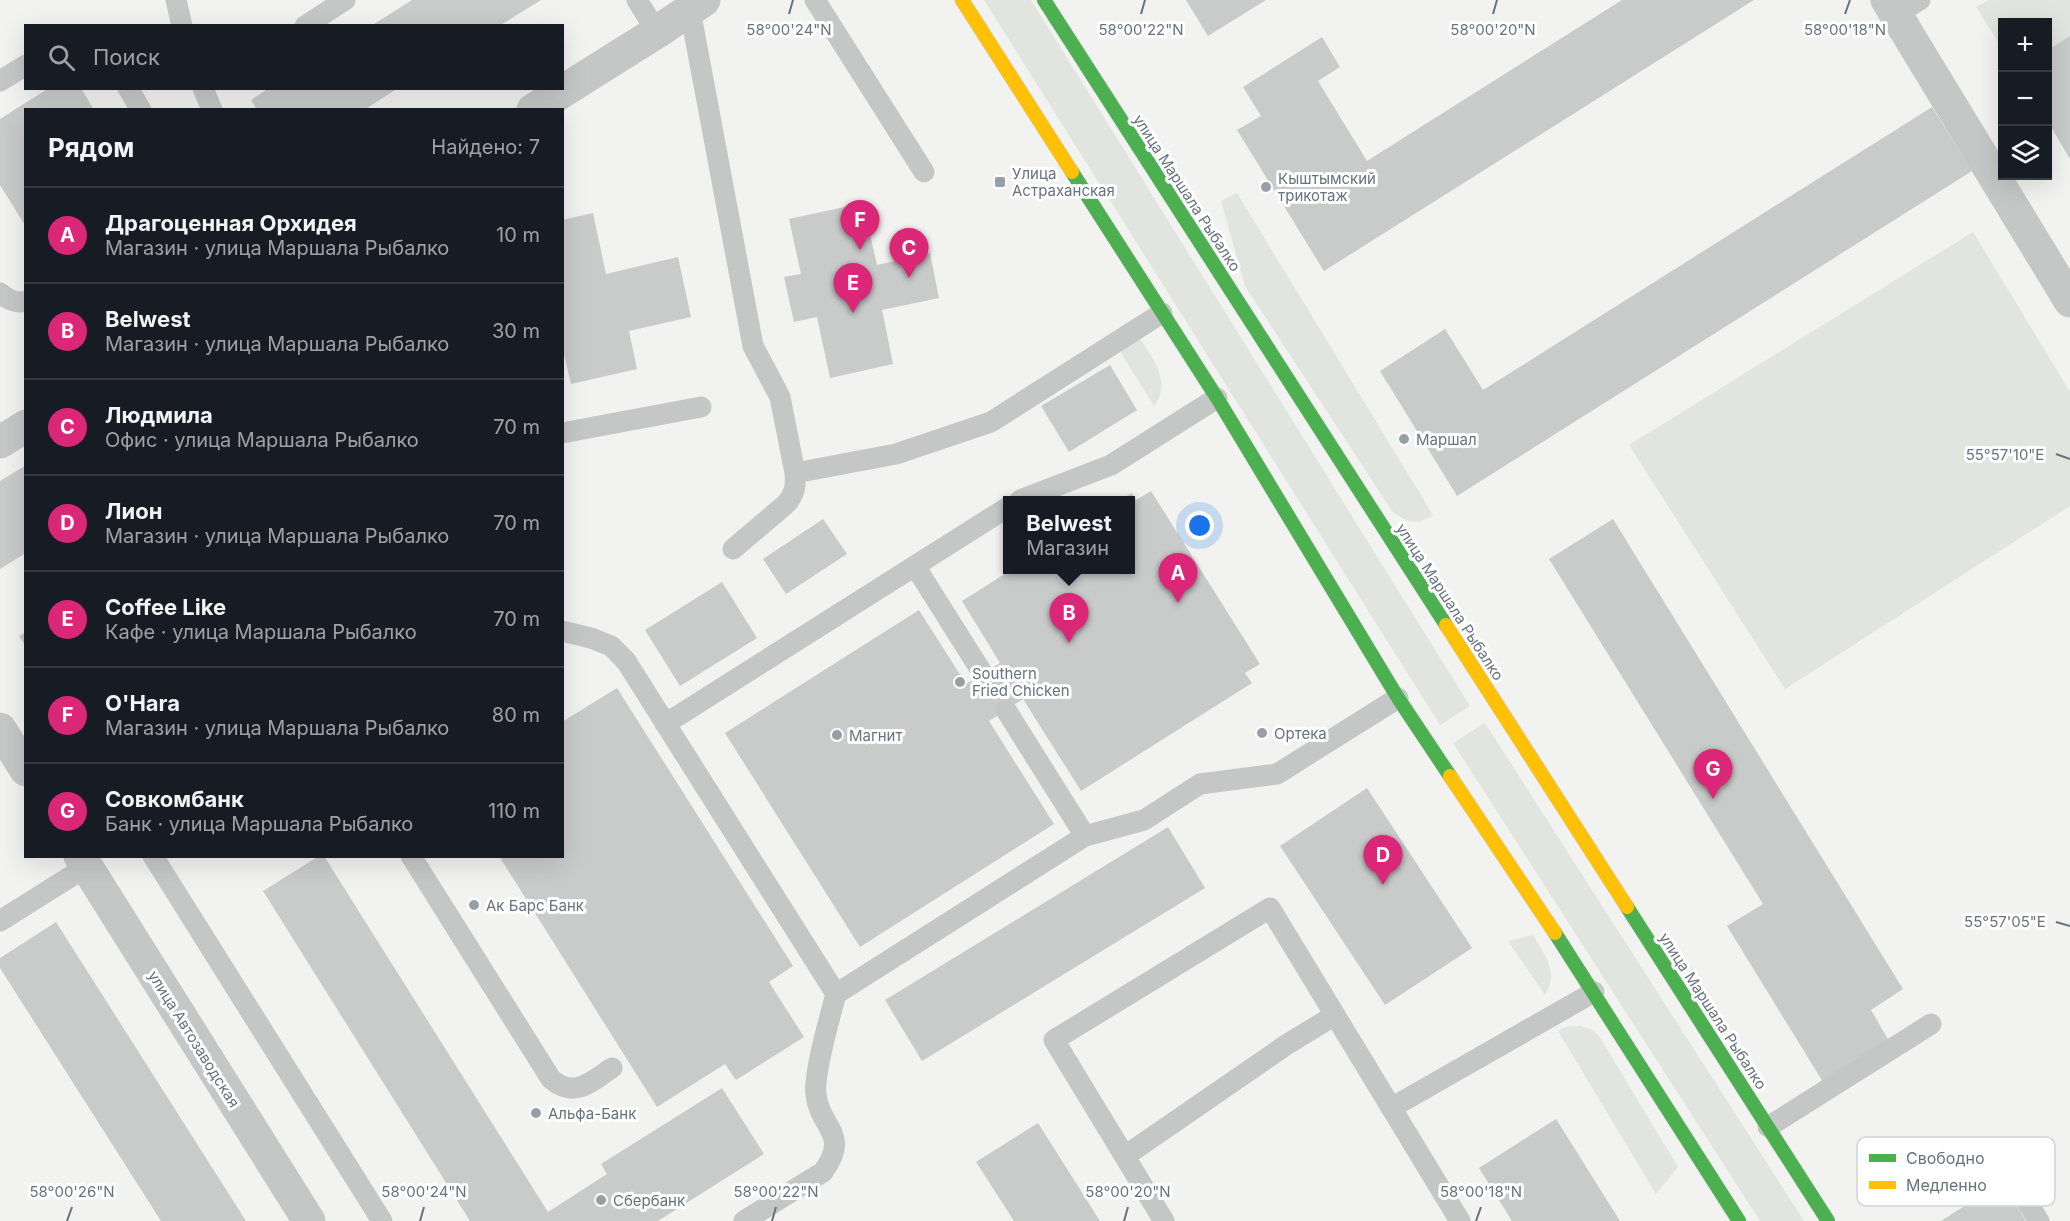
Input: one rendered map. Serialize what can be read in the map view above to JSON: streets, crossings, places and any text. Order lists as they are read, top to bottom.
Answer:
{
  "streets": {
    "main road": ["улица Маршала Рыбалко"],
    "street": ["улица Автозаводская"]
  },
  "places": {
    "transit": ["Улица Астраханская"],
    "other": [
      "Кыштымский трикотаж",
      "Маршал",
      "Southern Fried Chicken",
      "Ортека",
      "Магнит",
      "Ак Барс Банк",
      "Альфа-Банк",
      "Сбербанк"
    ]
  },
  "legend": ["Свободно", "Медленно"],
  "page": {
    "map_buttons": ["+", "−"],
    "search": "Поиск",
    "heading": ["Рядом", "Найдено: 7"],
    "list": [
      {
        "mark": "A",
        "name": "Драгоценная Орхидея",
        "note": "Магазин · улица Маршала Рыбалко",
        "value": "10 m"
      },
      {
        "mark": "B",
        "name": "Belwest",
        "note": "Магазин · улица Маршала Рыбалко",
        "value": "30 m"
      },
      {
        "mark": "C",
        "name": "Людмила",
        "note": "Офис · улица Маршала Рыбалко",
        "value": "70 m"
      },
      {
        "mark": "D",
        "name": "Лион",
        "note": "Магазин · улица Маршала Рыбалко",
        "value": "70 m"
      },
      {
        "mark": "E",
        "name": "Coffee Like",
        "note": "Кафе · улица Маршала Рыбалко",
        "value": "70 m"
      },
      {
        "mark": "F",
        "name": "O'Hara",
        "note": "Магазин · улица Маршала Рыбалко",
        "value": "80 m"
      },
      {
        "mark": "G",
        "name": "Совкомбанк",
        "note": "Банк · улица Маршала Рыбалко",
        "value": "110 m"
      }
    ],
    "pins": [
      "F",
      "C",
      "E",
      "A",
      "B",
      "G",
      "D"
    ],
    "popup": ["Belwest", "Магазин"]
  },
  "coordinates": [
    "58°00'24\"N",
    "58°00'22\"N",
    "58°00'20\"N",
    "58°00'18\"N",
    "55°57'10\"E",
    "55°57'05\"E",
    "58°00'26\"N"
  ]
}
